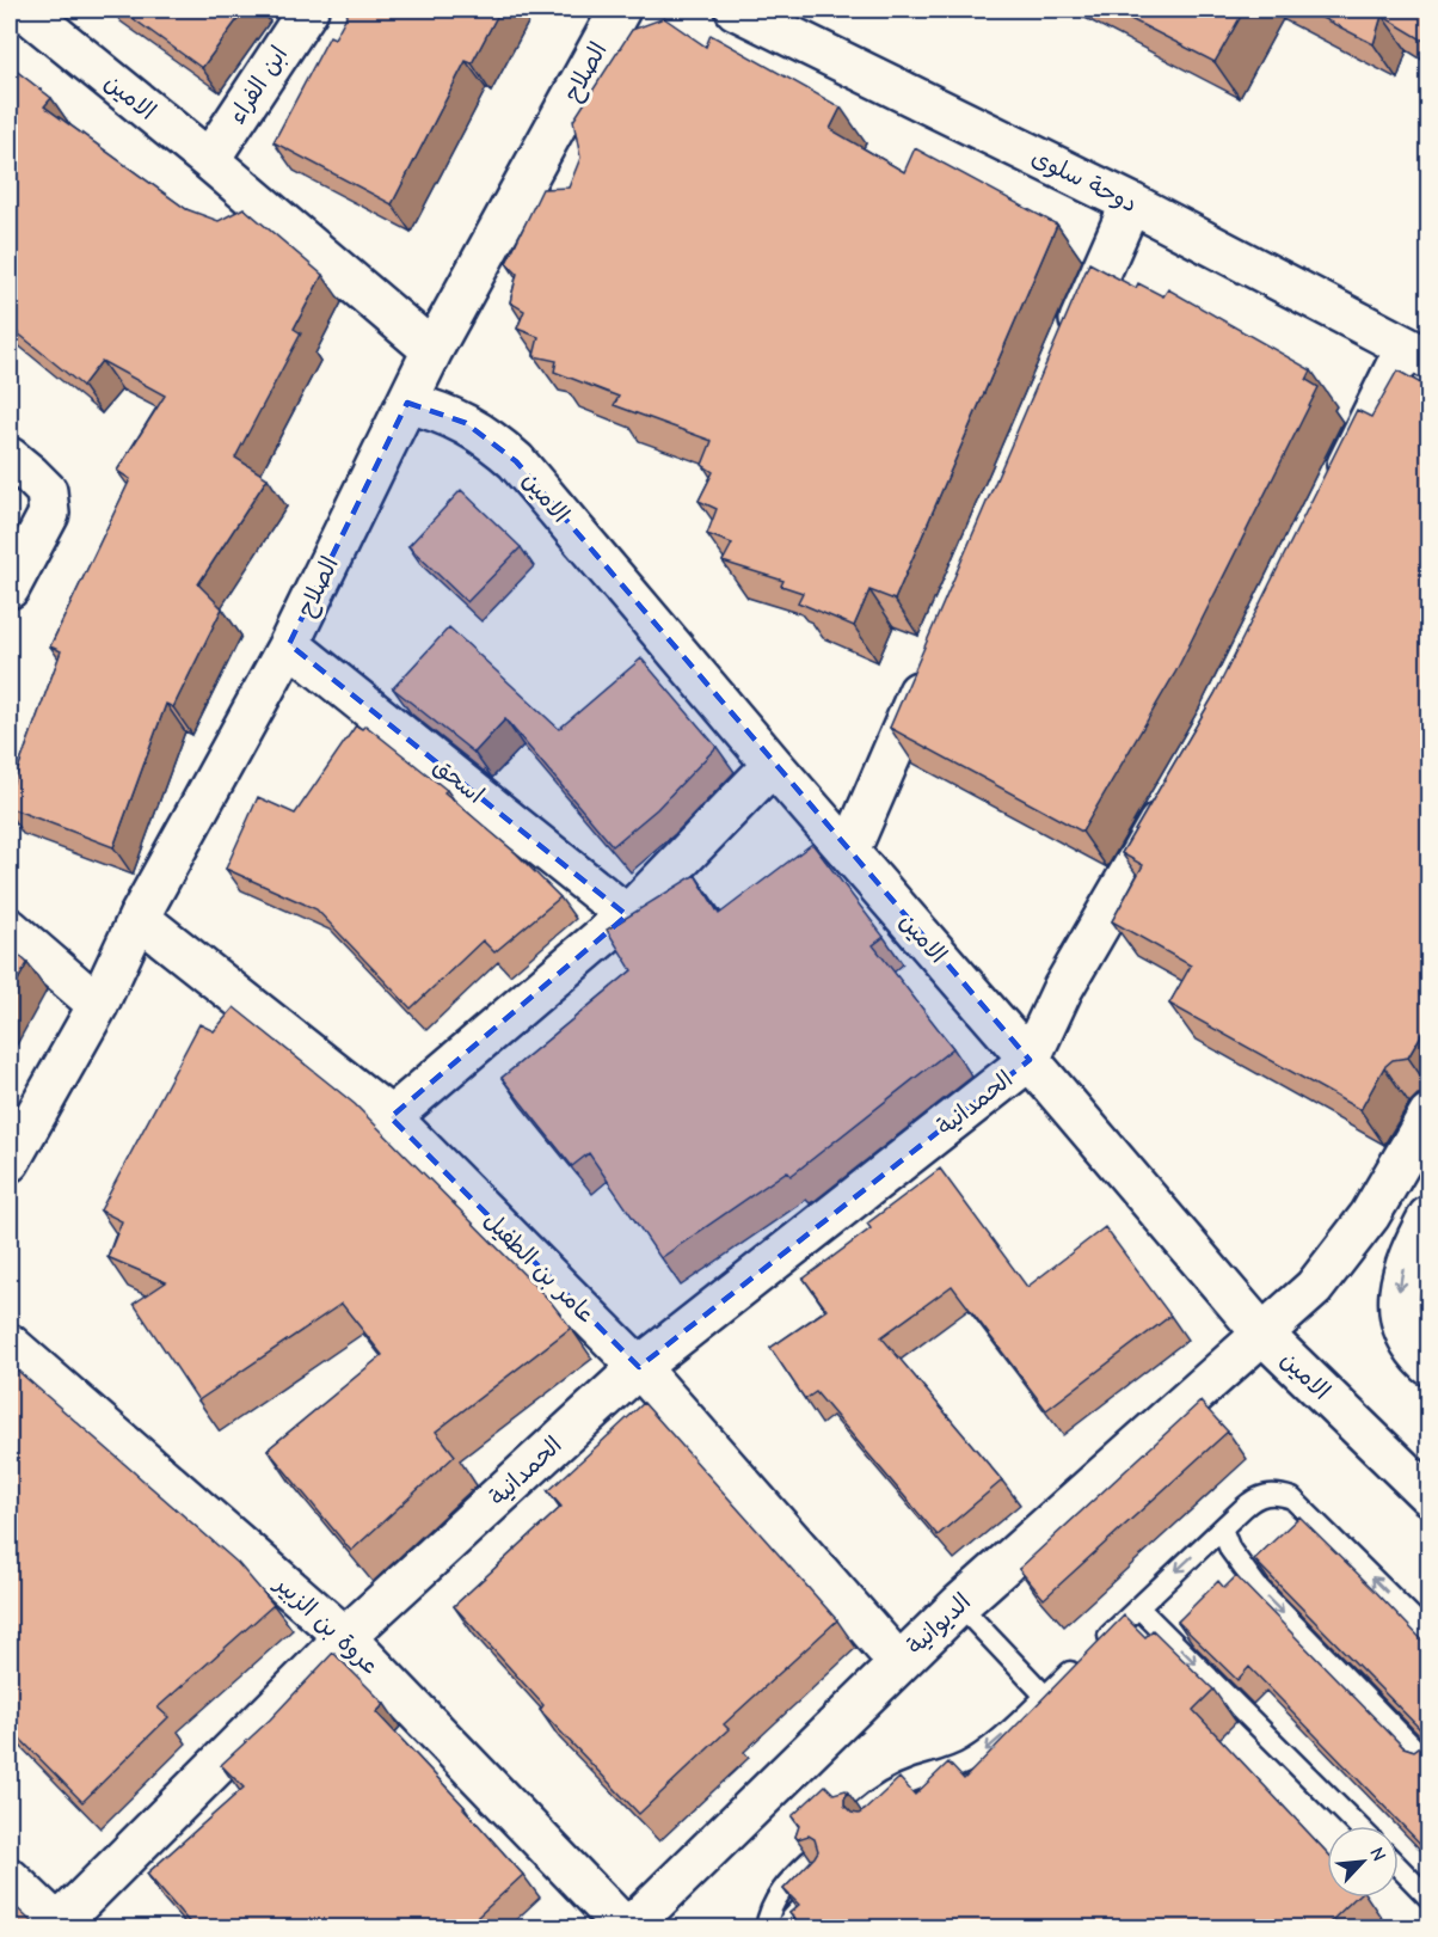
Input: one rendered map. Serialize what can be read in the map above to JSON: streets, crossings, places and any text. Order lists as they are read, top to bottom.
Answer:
{
  "streets": {
    "street": [
      "الصلاح",
      "ابن الفراء",
      "الامين",
      "دوحة سلوى",
      "اسحق",
      "الحمدانية",
      "عامر بن الطفيل",
      "الديوانية",
      "عروة بن الزبير"
    ]
  },
  "crossings": [
    ["الصلاح", "الامين"],
    ["الصلاح", "اسحق"],
    ["الصلاح", "عامر بن الطفيل"],
    ["ابن الفراء", "الامين"],
    ["الامين", "الحمدانية"],
    ["الامين", "الديوانية"],
    ["الحمدانية", "عامر بن الطفيل"],
    ["الحمدانية", "عروة بن الزبير"],
    ["عامر بن الطفيل", "الديوانية"],
    ["الديوانية", "عروة بن الزبير"]
  ],
  "north": "top right"
}
